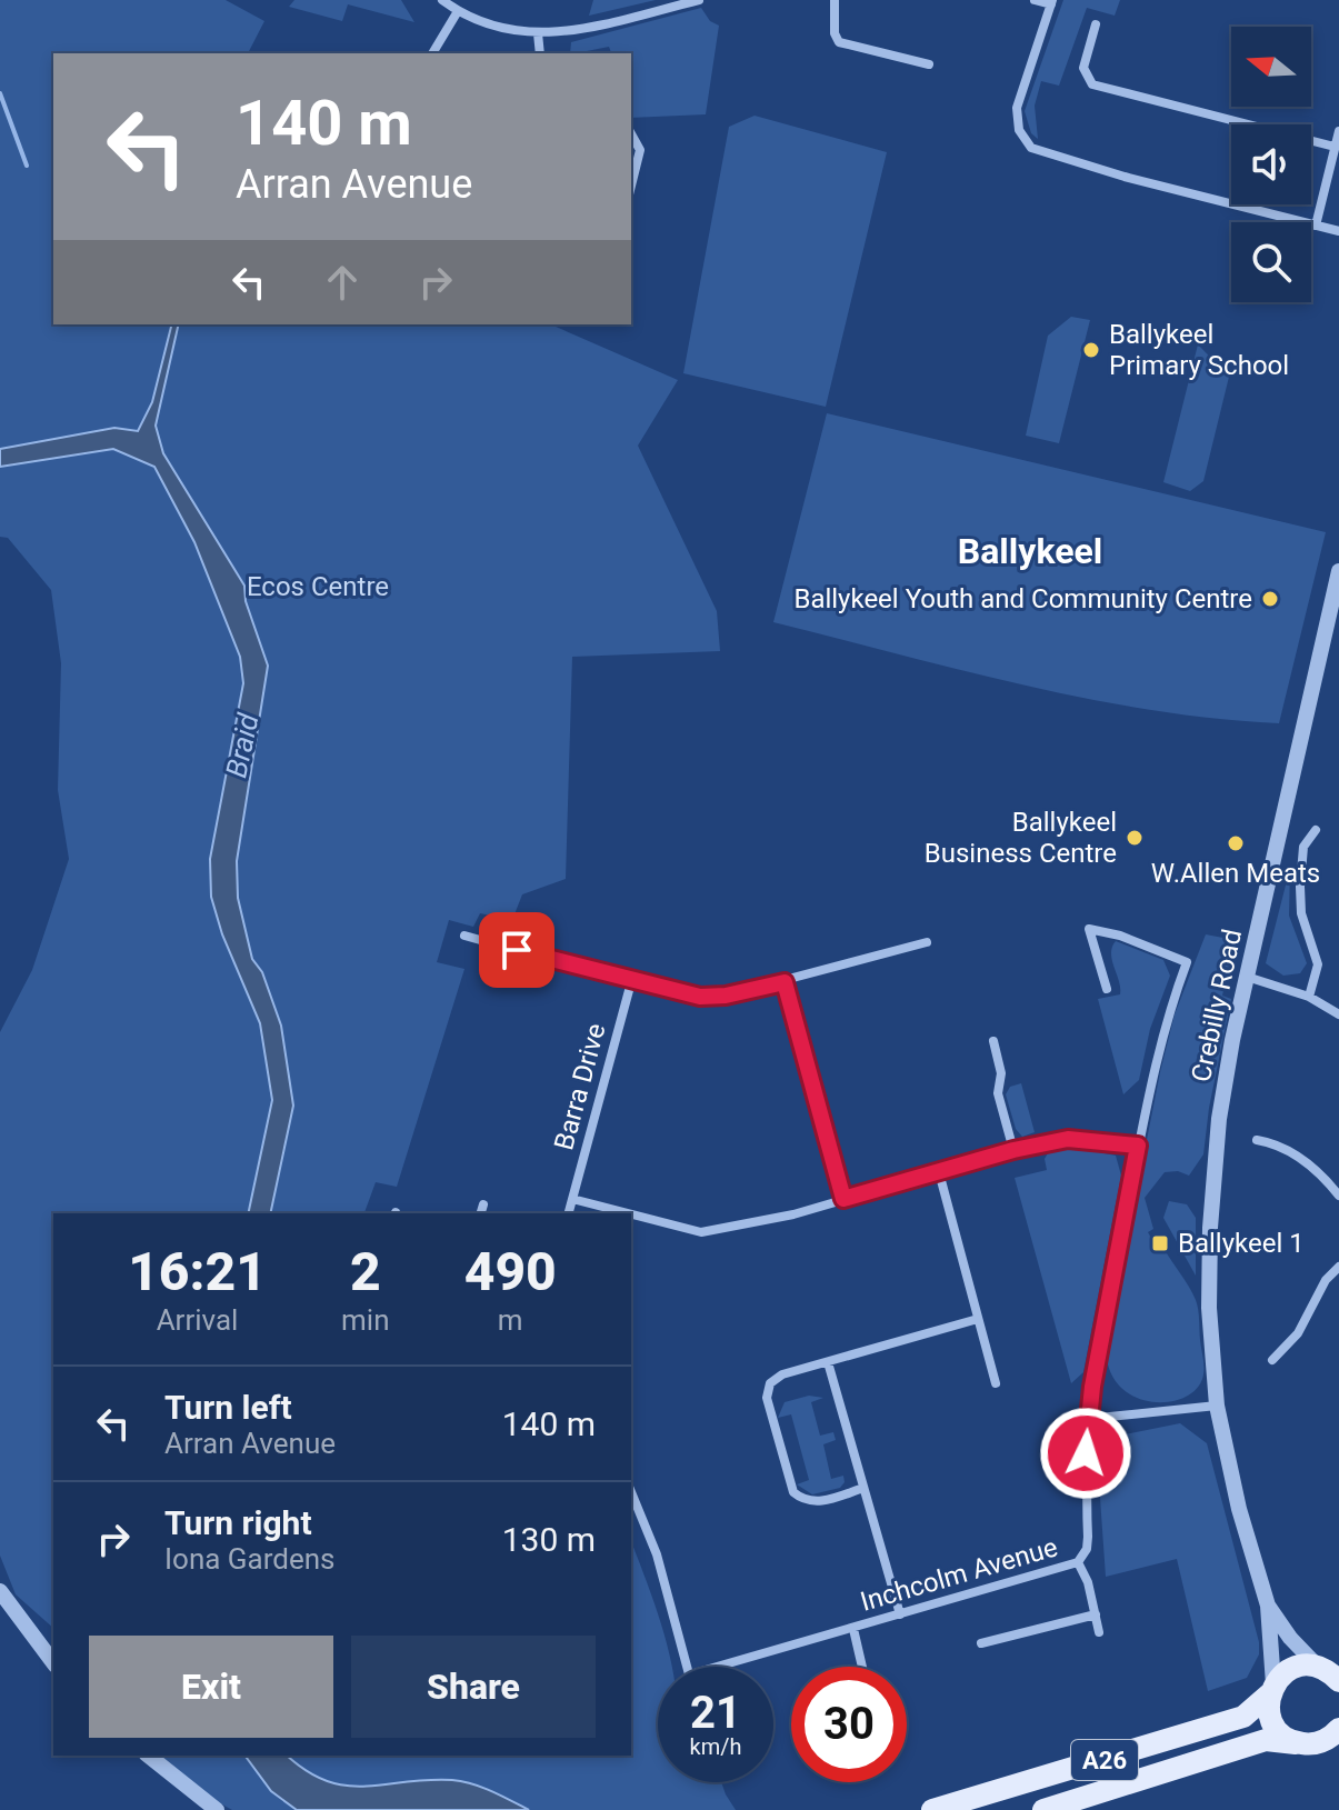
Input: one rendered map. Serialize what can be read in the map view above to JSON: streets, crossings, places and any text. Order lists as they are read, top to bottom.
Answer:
{
  "streets": {
    "main road": ["A26"],
    "street": ["Crebilly Road", "Barra Drive", "Inchcolm Avenue"]
  },
  "crossings": [
    ["Crebilly Road", "A26"]
  ],
  "districts": ["Ballykeel"],
  "water": ["Braid"],
  "parks": ["Ecos Centre"],
  "places": {
    "other": [
      "Ballykeel Primary School",
      "Ballykeel Youth and Community Centre",
      "Ballykeel Business Centre",
      "W.Allen Meats"
    ],
    "transit": ["Ballykeel 1"]
  },
  "north": "left",
  "page": {
    "turn": ["140 m", "Arran Avenue"],
    "eta": [
      "16:21",
      "Arrival",
      "2",
      "min",
      "490",
      "m"
    ],
    "list": [
      {
        "name": "Turn left",
        "note": "Arran Avenue",
        "value": "140 m"
      },
      {
        "name": "Turn right",
        "note": "Iona Gardens",
        "value": "130 m"
      }
    ],
    "buttons": ["Exit", "Share"],
    "speed": "21 km/h",
    "limit": "30"
  }
}
